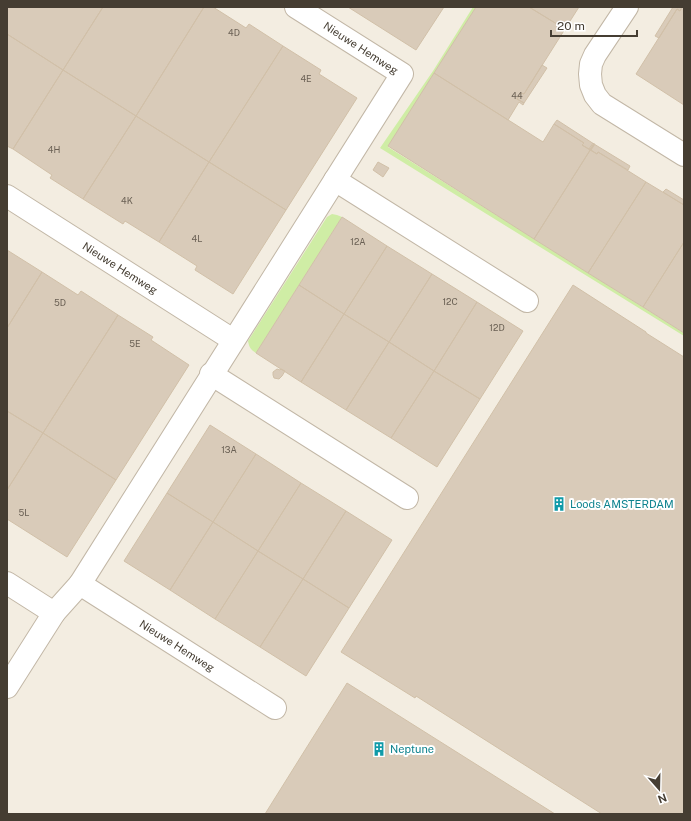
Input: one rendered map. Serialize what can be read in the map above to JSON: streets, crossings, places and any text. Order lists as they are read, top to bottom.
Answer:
{
  "streets": {
    "street": ["Nieuwe Hemweg"]
  },
  "places": {
    "building": ["Loods AMSTERDAM", "Neptune"]
  },
  "house_numbers": [
    "4D",
    "4E",
    "44",
    "4H",
    "4K",
    "4L",
    "12A",
    "12C",
    "5D",
    "12D",
    "5E",
    "13A",
    "5L"
  ],
  "scale_bar": "20 m",
  "north": "bottom"
}
